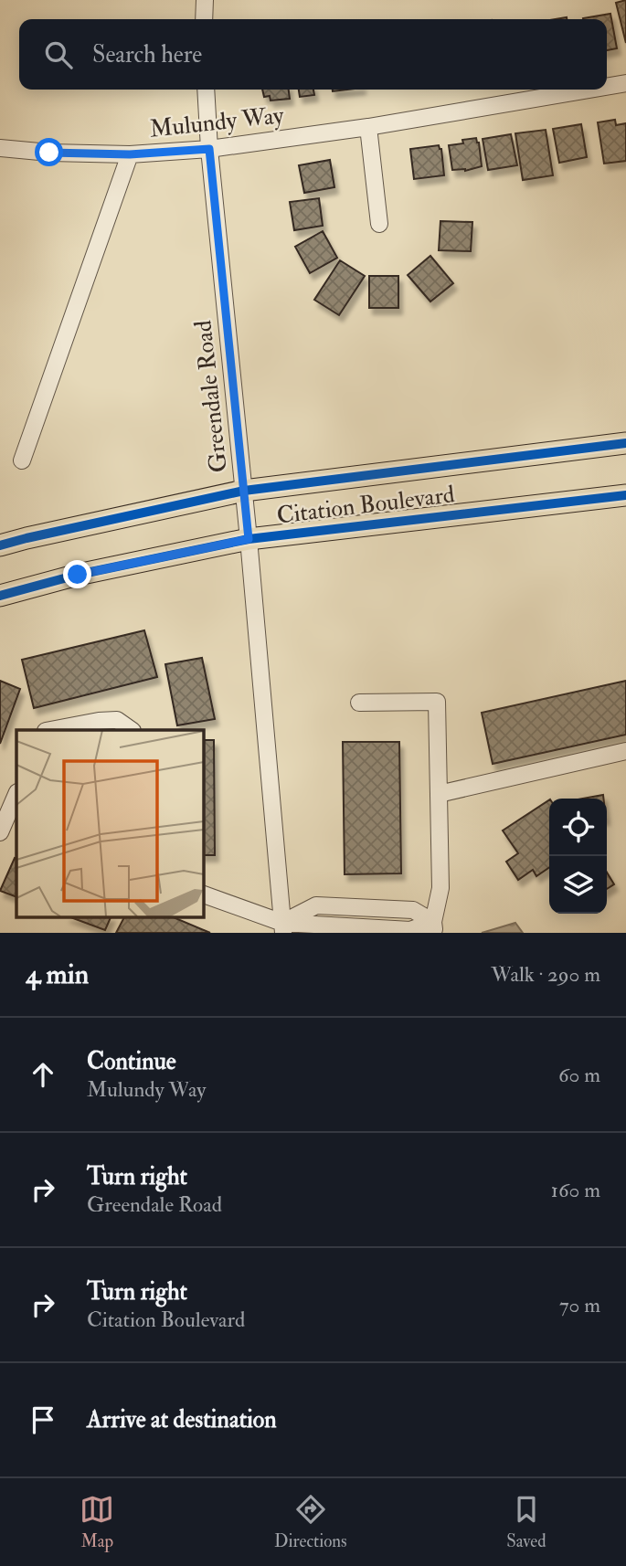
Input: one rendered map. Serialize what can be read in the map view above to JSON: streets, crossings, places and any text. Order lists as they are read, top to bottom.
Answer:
{
  "streets": {
    "main road": ["Citation Boulevard"],
    "street": ["Mulundy Way", "Greendale Road"]
  },
  "crossings": [
    ["Mulundy Way", "Greendale Road"],
    ["Greendale Road", "Citation Boulevard"]
  ],
  "page": {
    "search": "Search here",
    "heading": ["4 min", "Walk · 290 m"],
    "list": [
      ["Continue", "Mulundy Way", "60 m"],
      ["Turn right", "Greendale Road", "160 m"],
      ["Turn right", "Citation Boulevard", "70 m"],
      "Arrive at destination"
    ],
    "nav": ["Map", "Directions", "Saved"]
  }
}
